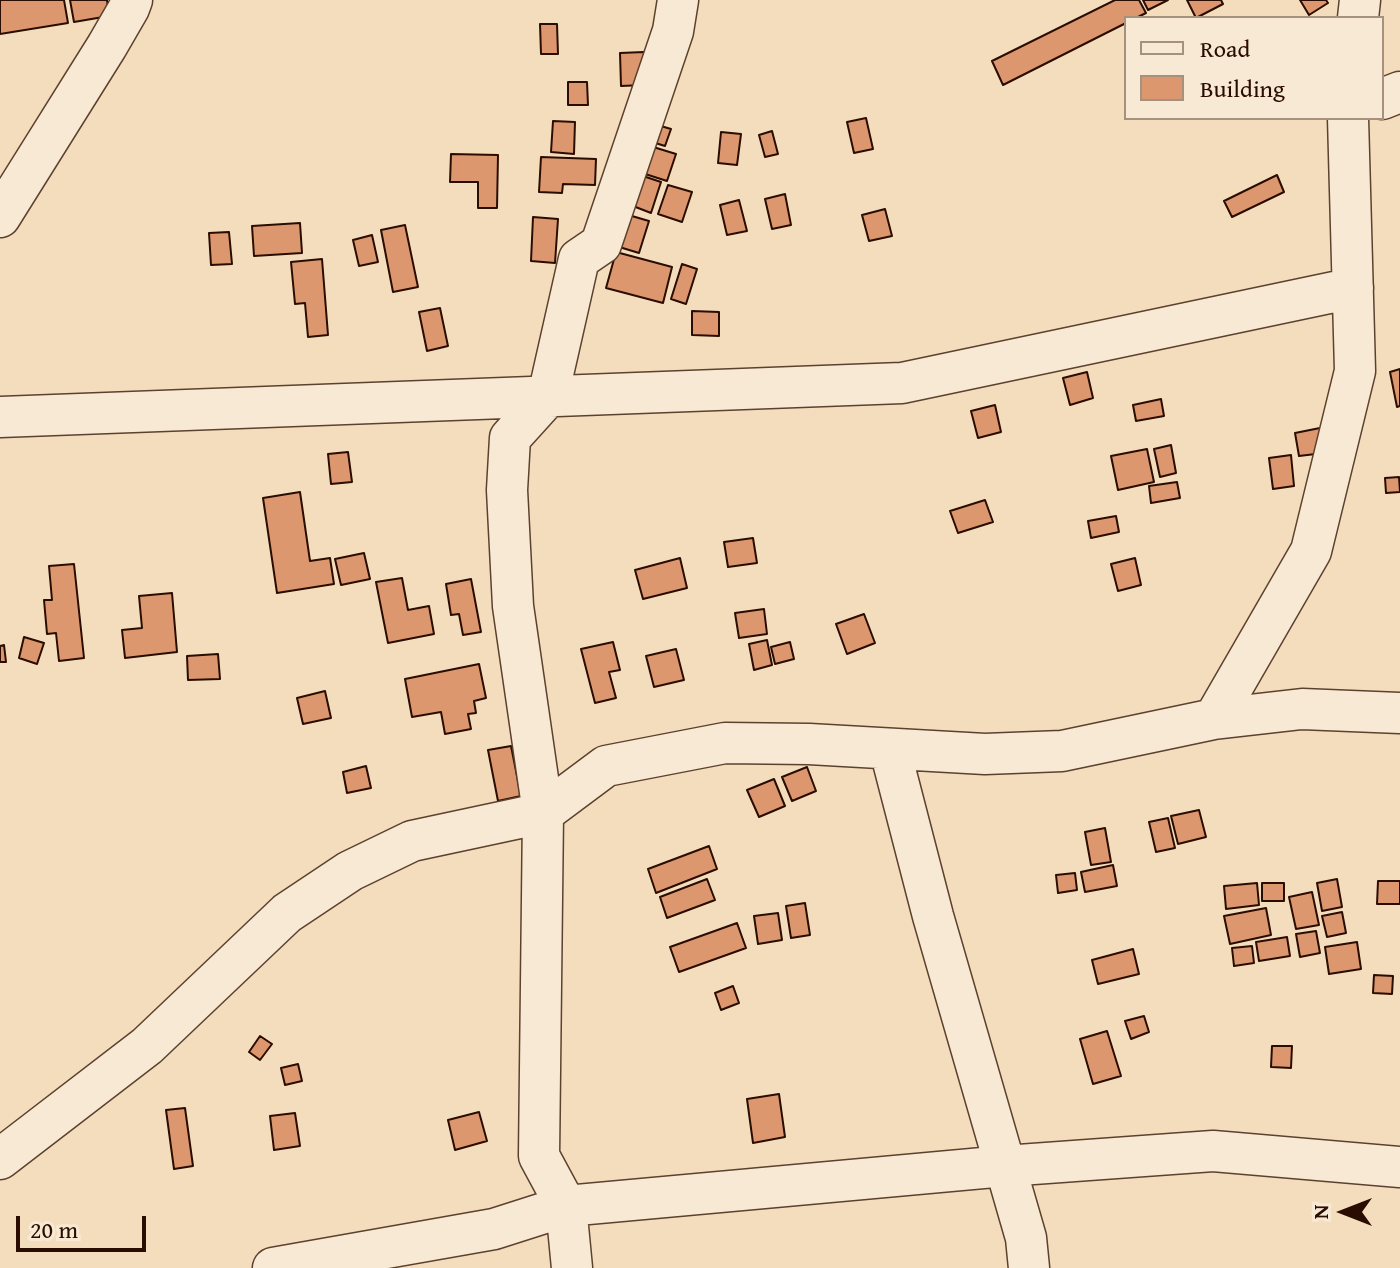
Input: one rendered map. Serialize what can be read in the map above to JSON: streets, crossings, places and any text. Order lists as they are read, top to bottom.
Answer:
{
  "legend": ["Road", "Building"],
  "scale_bar": "20 m",
  "north": "left"
}
